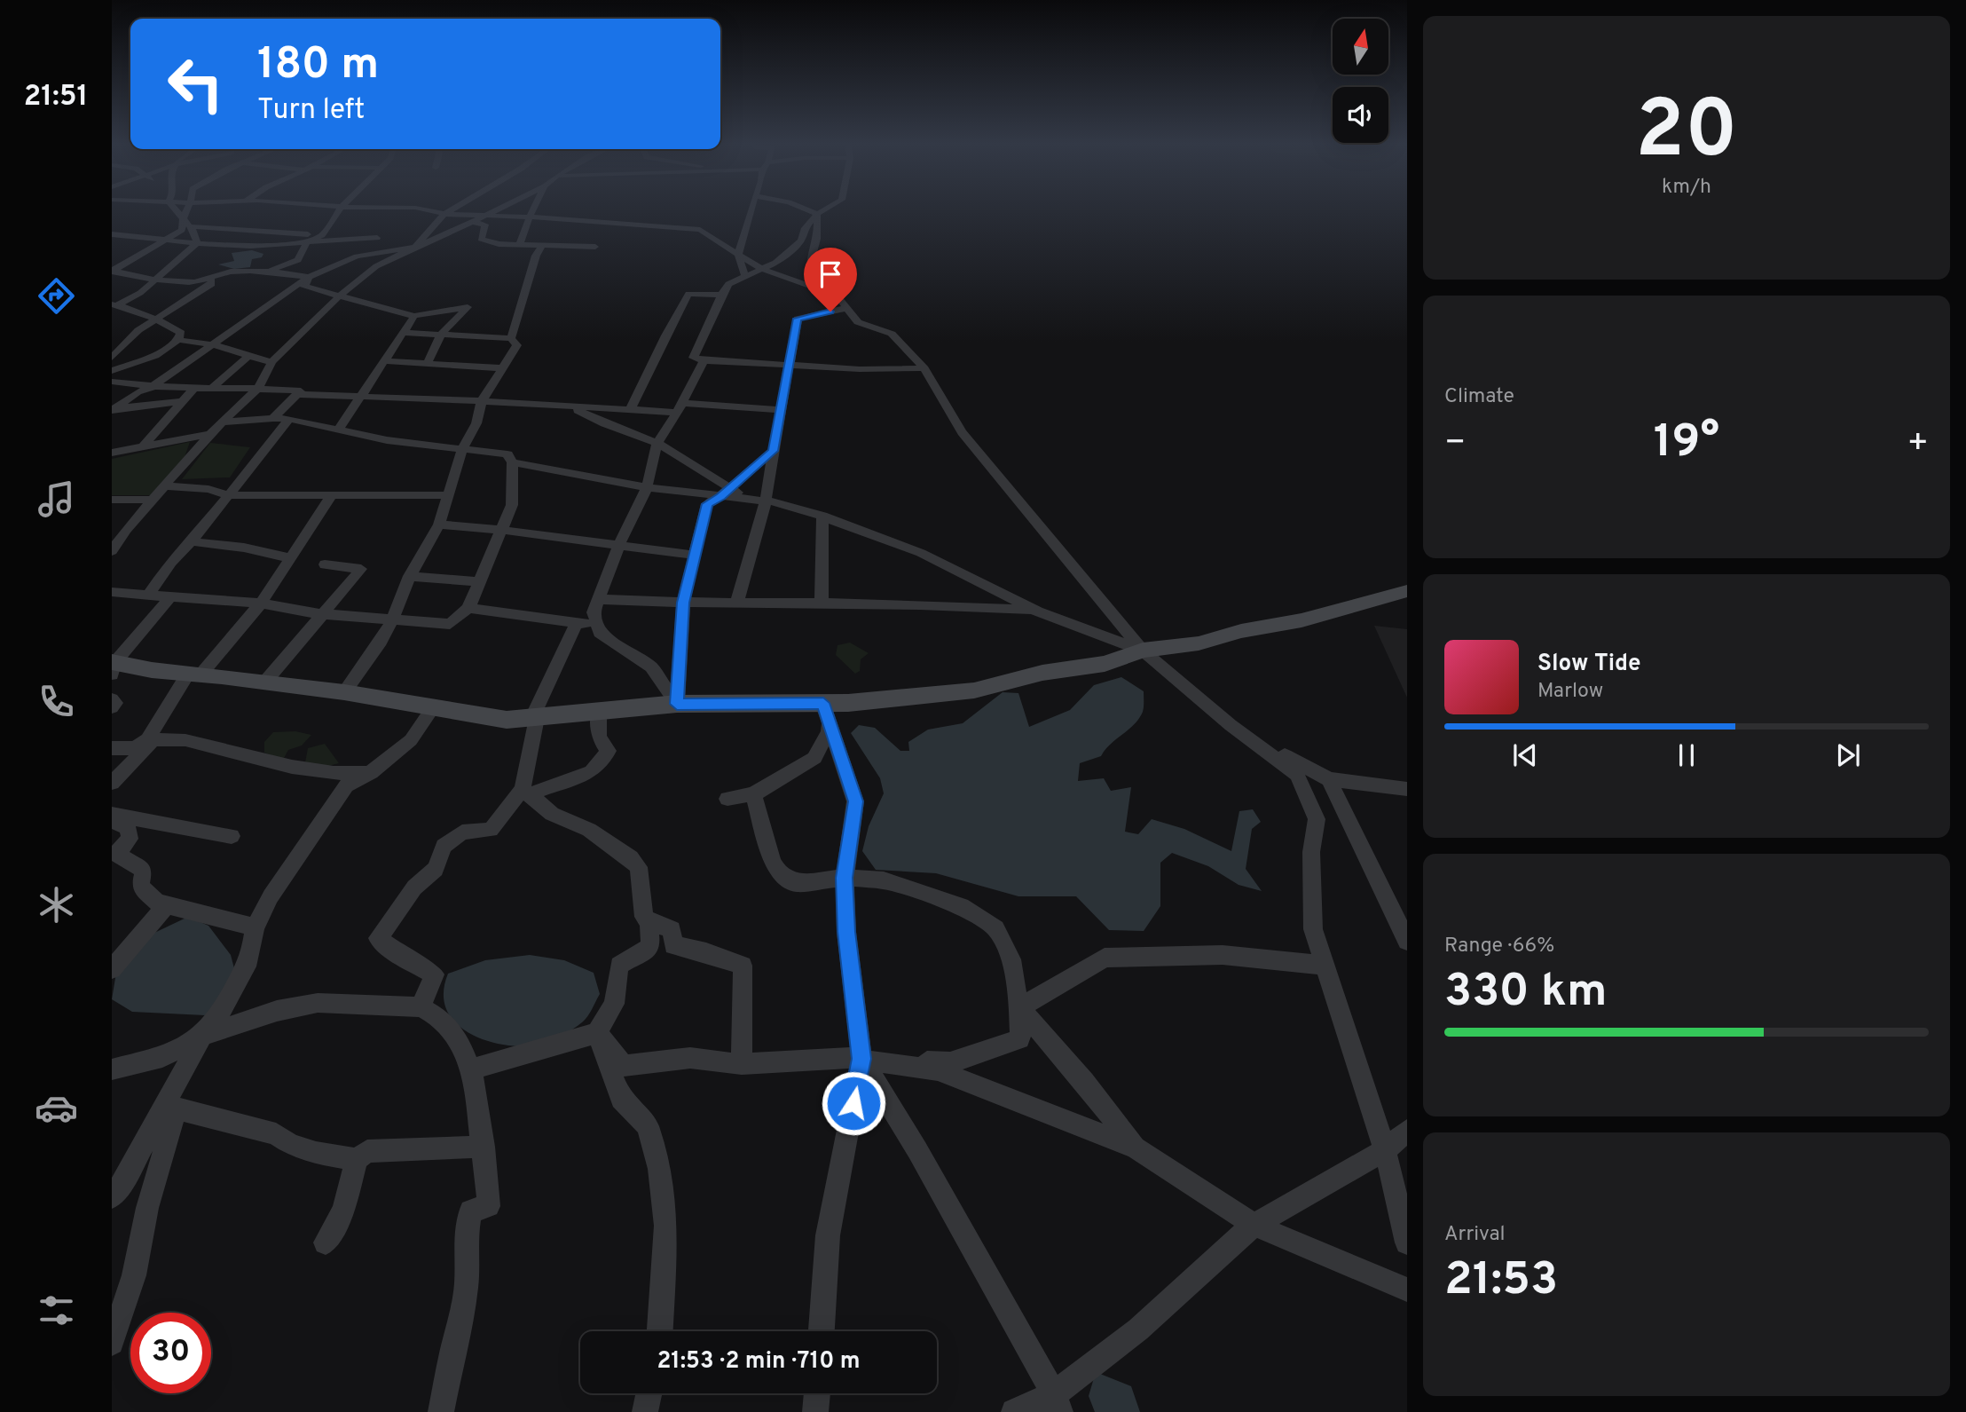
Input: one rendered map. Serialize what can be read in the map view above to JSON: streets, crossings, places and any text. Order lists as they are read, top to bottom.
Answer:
{
  "north": "top",
  "page": {
    "tabs": "21:51",
    "tile": [
      ["20", "km/h"],
      "Climate",
      ["Range · 66%", "330 km"],
      ["Arrival", "21:53"]
    ],
    "turn": ["180 m", "Turn left"],
    "heat": ["−", "19°", "+"],
    "song": ["Slow Tide", "Marlow"],
    "limit": "30",
    "trip": "21:53 · 2 min · 710 m"
  }
}
